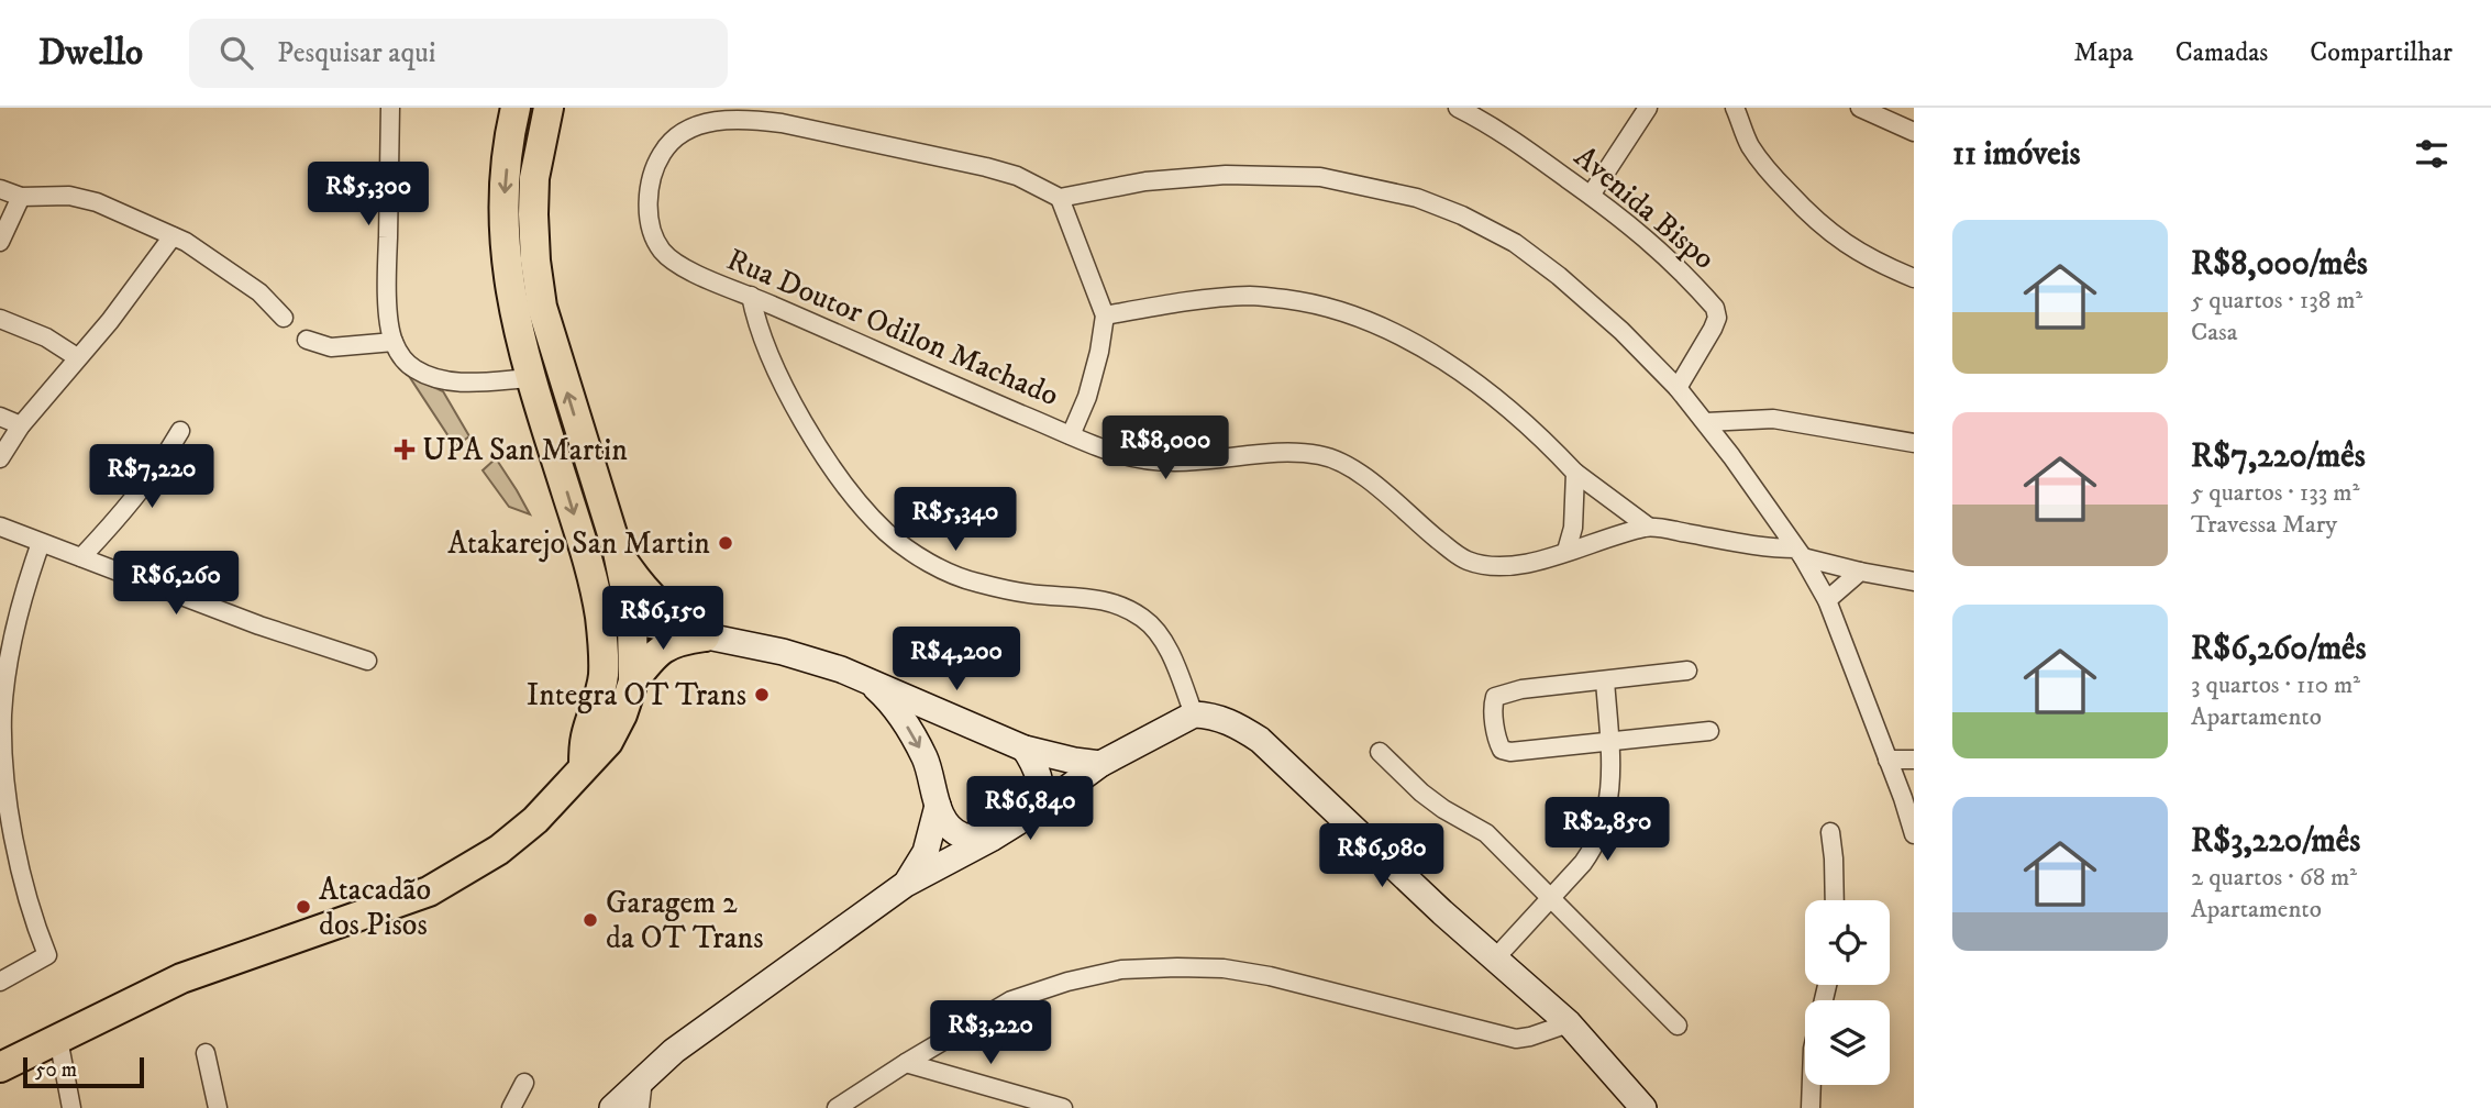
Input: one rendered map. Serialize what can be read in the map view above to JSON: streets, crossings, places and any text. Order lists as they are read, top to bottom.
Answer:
{
  "streets": {
    "street": ["Avenida Bispo", "Rua Doutor Odilon Machado"]
  },
  "places": {
    "health": ["UPA San Martin"],
    "other": [
      "Atakarejo San Martin",
      "Integra OT Trans",
      "Atacadão dos Pisos",
      "Garagem 2 da OT Trans"
    ]
  },
  "scale_bar": "50 m",
  "page": {
    "header": "Dwello",
    "search": "Pesquisar aqui",
    "nav": ["Mapa", "Camadas", "Compartilhar"],
    "heading": "11 imóveis",
    "price": [
      "R$5,300",
      "R$8,000",
      "R$7,220",
      "R$5,340",
      "R$6,260",
      "R$6,150",
      "R$4,200",
      "R$6,840",
      "R$2,850",
      "R$6,980",
      "R$3,220"
    ],
    "list": [
      {
        "name": "R$8,000/mês",
        "note": "5 quartos · 138 m² · Casa"
      },
      {
        "name": "R$7,220/mês",
        "note": "5 quartos · 133 m² · Travessa Mary"
      },
      {
        "name": "R$6,260/mês",
        "note": "3 quartos · 110 m² · Apartamento"
      },
      {
        "name": "R$3,220/mês",
        "note": "2 quartos · 68 m² · Apartamento"
      }
    ],
    "scale": "50 m"
  }
}
